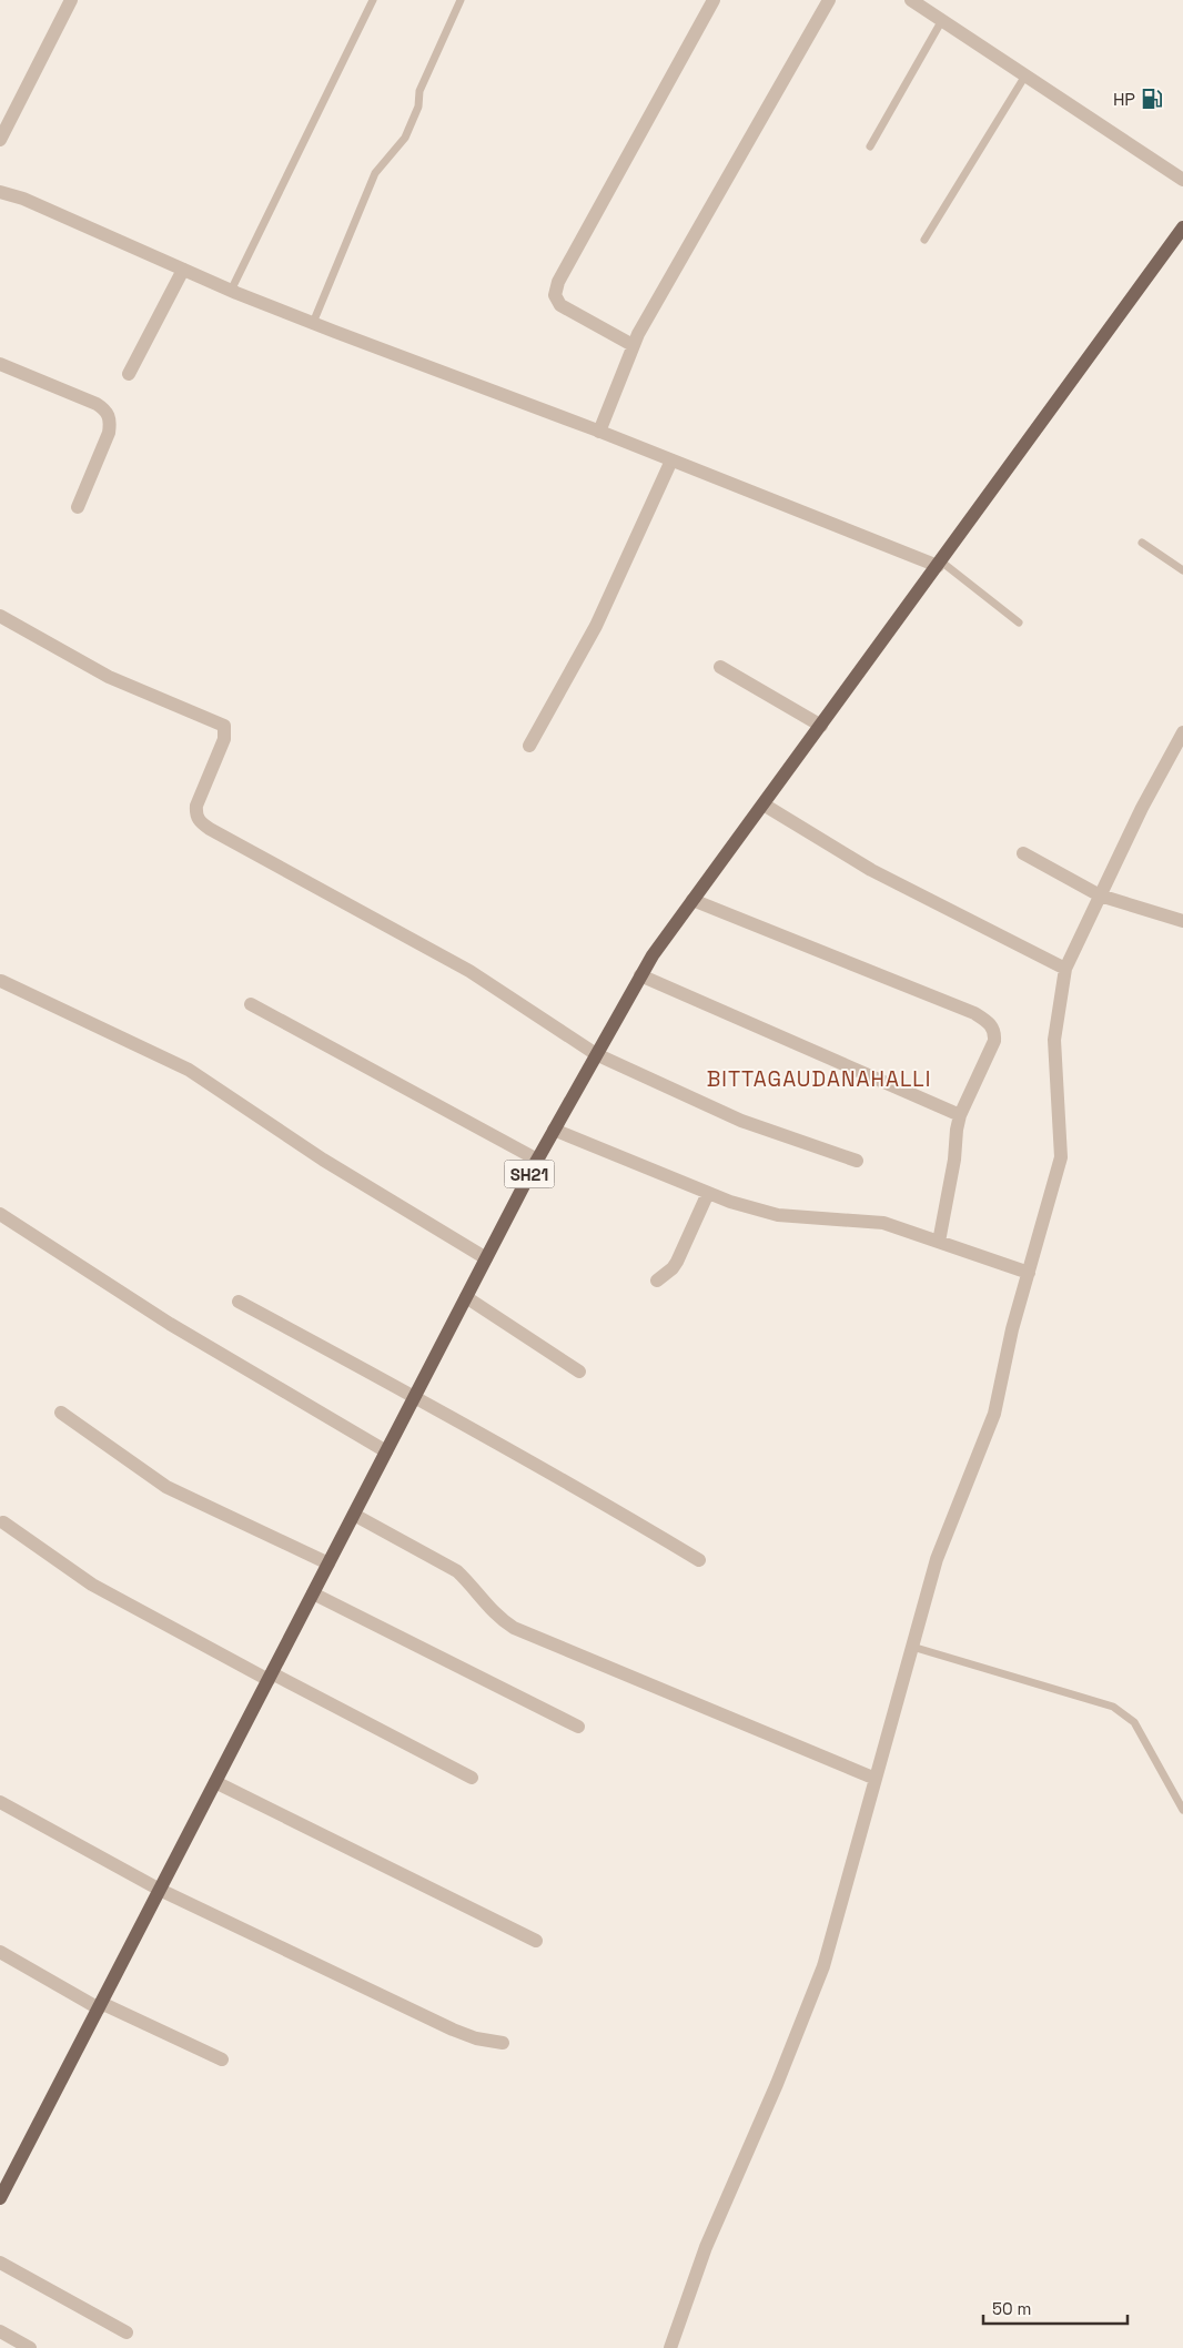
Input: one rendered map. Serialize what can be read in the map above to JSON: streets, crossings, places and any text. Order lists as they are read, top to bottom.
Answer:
{
  "streets": {
    "main road": ["SH21"]
  },
  "districts": ["BITTAGAUDANAHALLI"],
  "places": {
    "fuel station": ["HP"]
  },
  "scale_bar": "50 m"
}
